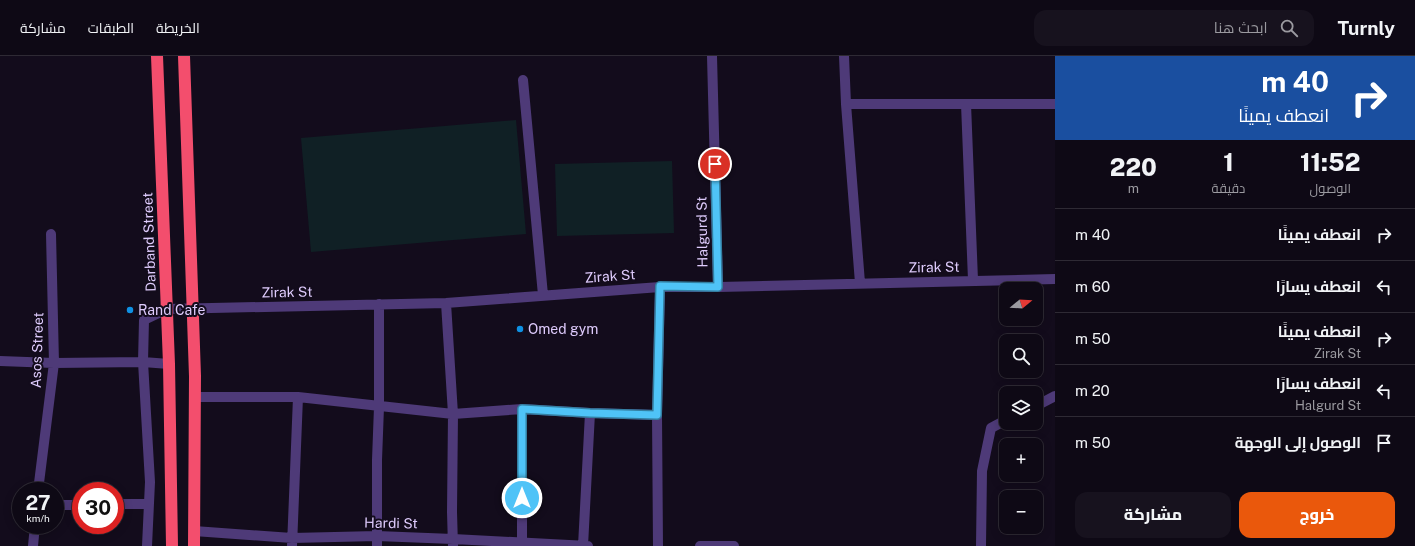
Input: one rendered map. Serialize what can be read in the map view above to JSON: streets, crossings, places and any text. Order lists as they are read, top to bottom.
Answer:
{
  "streets": {
    "highway": ["Darband Street"],
    "street": [
      "Halgurd St",
      "Zirak St",
      "Asos Street",
      "Hardi St"
    ]
  },
  "crossings": [
    ["Halgurd St", "Zirak St"],
    ["Darband Street", "Zirak St"]
  ],
  "places": ["Rand Cafe", "Omed gym"],
  "north": "right",
  "page": {
    "header": "Turnly",
    "search": "ابحث هنا",
    "nav": ["الخريطة", "الطبقات", "مشاركة"],
    "turn": ["40 m", "انعطف يمينًا"],
    "eta": [
      "11:52",
      "الوصول",
      "1",
      "دقيقة",
      "220",
      "m"
    ],
    "list": [
      {
        "name": "انعطف يمينًا",
        "value": "40 m"
      },
      {
        "name": "انعطف يسارًا",
        "value": "60 m"
      },
      {
        "name": "انعطف يمينًا",
        "note": "Zirak St",
        "value": "50 m"
      },
      {
        "name": "انعطف يسارًا",
        "note": "Halgurd St",
        "value": "20 m"
      },
      {
        "name": "الوصول إلى الوجهة",
        "value": "50 m"
      }
    ],
    "map_buttons": ["+", "−"],
    "speed": "27 km/h",
    "limit": "30",
    "buttons": ["خروج", "مشاركة"]
  }
}
